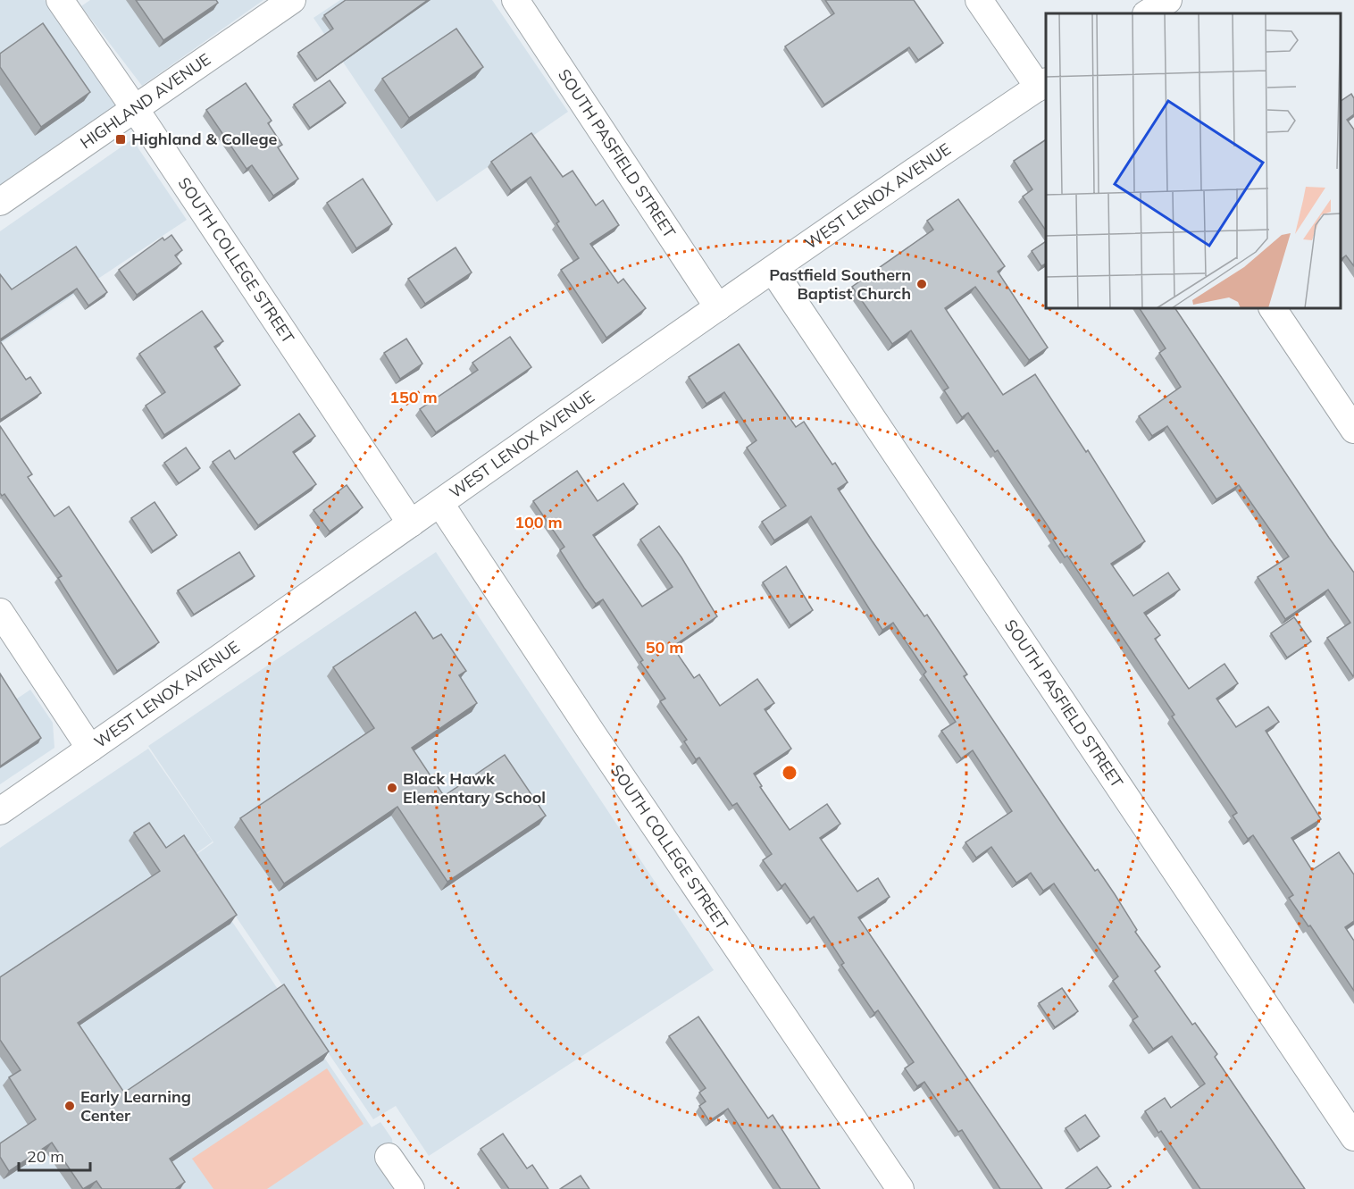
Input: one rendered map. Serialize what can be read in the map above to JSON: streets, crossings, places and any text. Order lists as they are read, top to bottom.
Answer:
{
  "streets": {
    "street": [
      "HIGHLAND AVENUE",
      "SOUTH PASFIELD STREET",
      "WEST LENOX AVENUE",
      "SOUTH COLLEGE STREET"
    ]
  },
  "crossings": [
    ["HIGHLAND AVENUE", "SOUTH COLLEGE STREET"],
    ["SOUTH PASFIELD STREET", "WEST LENOX AVENUE"],
    ["WEST LENOX AVENUE", "SOUTH COLLEGE STREET"]
  ],
  "places": {
    "transit": ["Highland & College"],
    "other": ["Pastfield Southern Baptist Church", "Black Hawk Elementary School", "Early Learning Center"]
  },
  "scale_bar": "20 m",
  "rings": ["150 m", "100 m", "50 m"]
}
